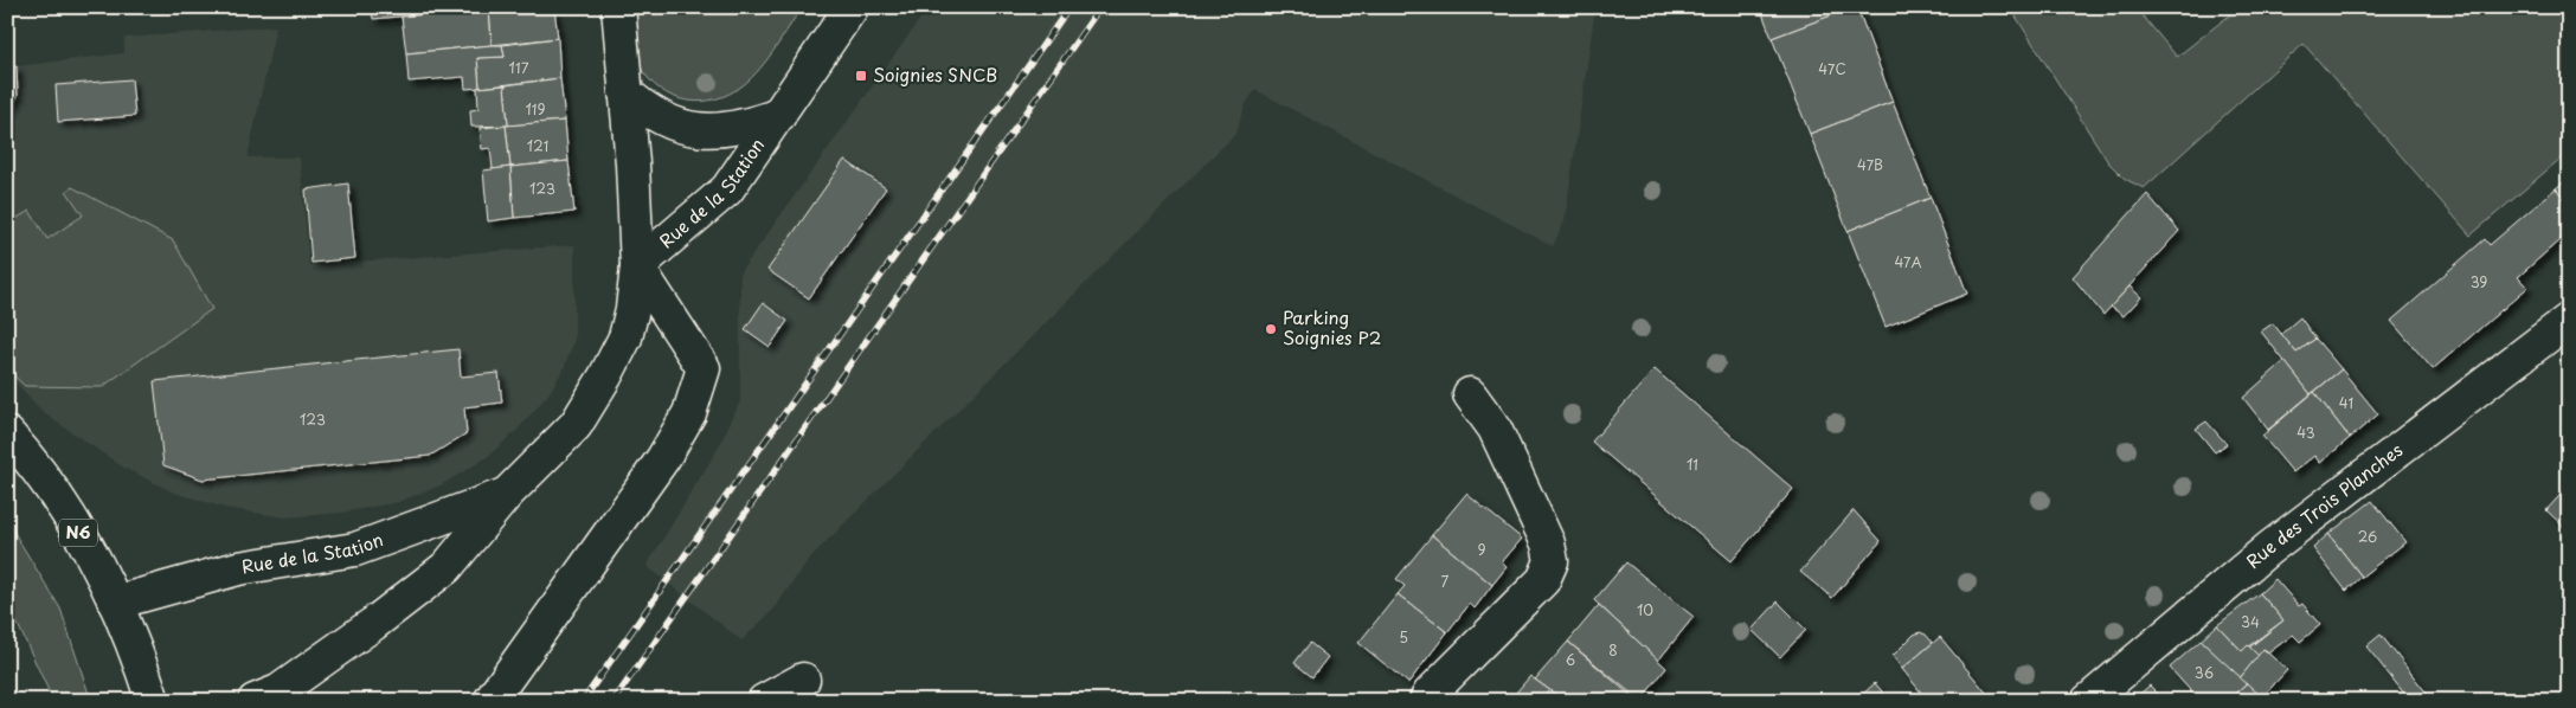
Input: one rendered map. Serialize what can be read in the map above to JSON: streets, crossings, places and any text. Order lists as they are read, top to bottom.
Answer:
{
  "streets": {
    "street": ["Rue de la Station", "Rue des Trois Planches", "N6"]
  },
  "crossings": [
    ["Rue de la Station", "N6"]
  ],
  "places": {
    "transit": ["Soignies SNCB"],
    "other": ["Parking Soignies P2"]
  },
  "house_numbers": [
    "117",
    "47C",
    "119",
    "121",
    "47B",
    "123",
    "47A",
    "39",
    "41",
    "123",
    "43",
    "11",
    "26",
    "9",
    "7",
    "10",
    "34",
    "5",
    "8",
    "6",
    "36"
  ]
}
